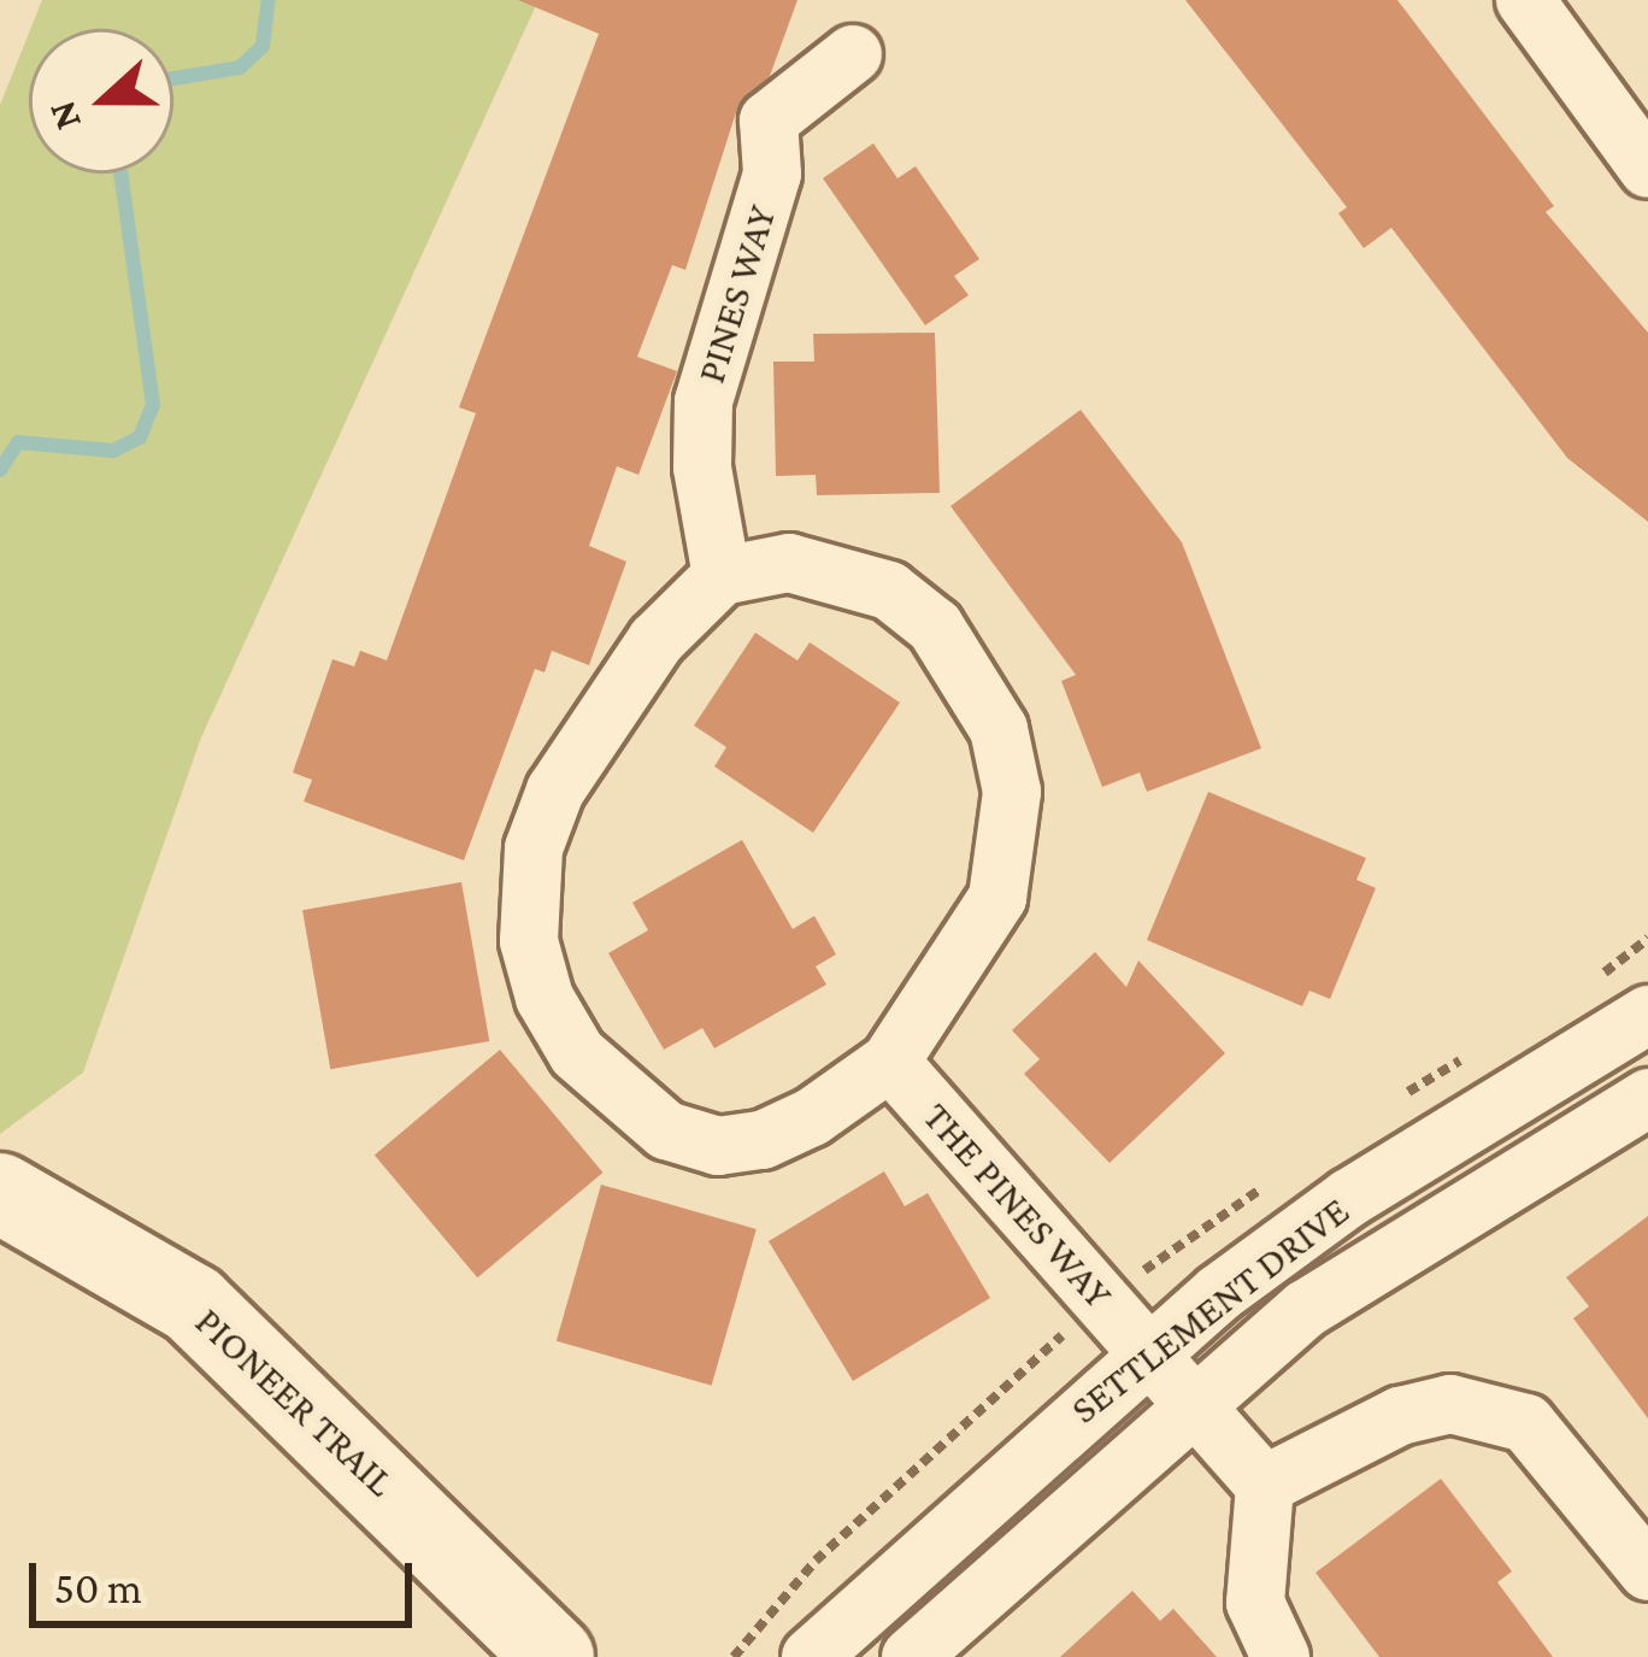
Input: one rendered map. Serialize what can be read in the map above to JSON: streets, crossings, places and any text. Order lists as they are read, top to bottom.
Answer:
{
  "streets": {
    "main road": ["PIONEER TRAIL"],
    "street": ["PINES WAY", "THE PINES WAY", "SETTLEMENT DRIVE"]
  },
  "crossings": [
    ["THE PINES WAY", "SETTLEMENT DRIVE"]
  ],
  "scale_bar": "50 m",
  "north": "left"
}
